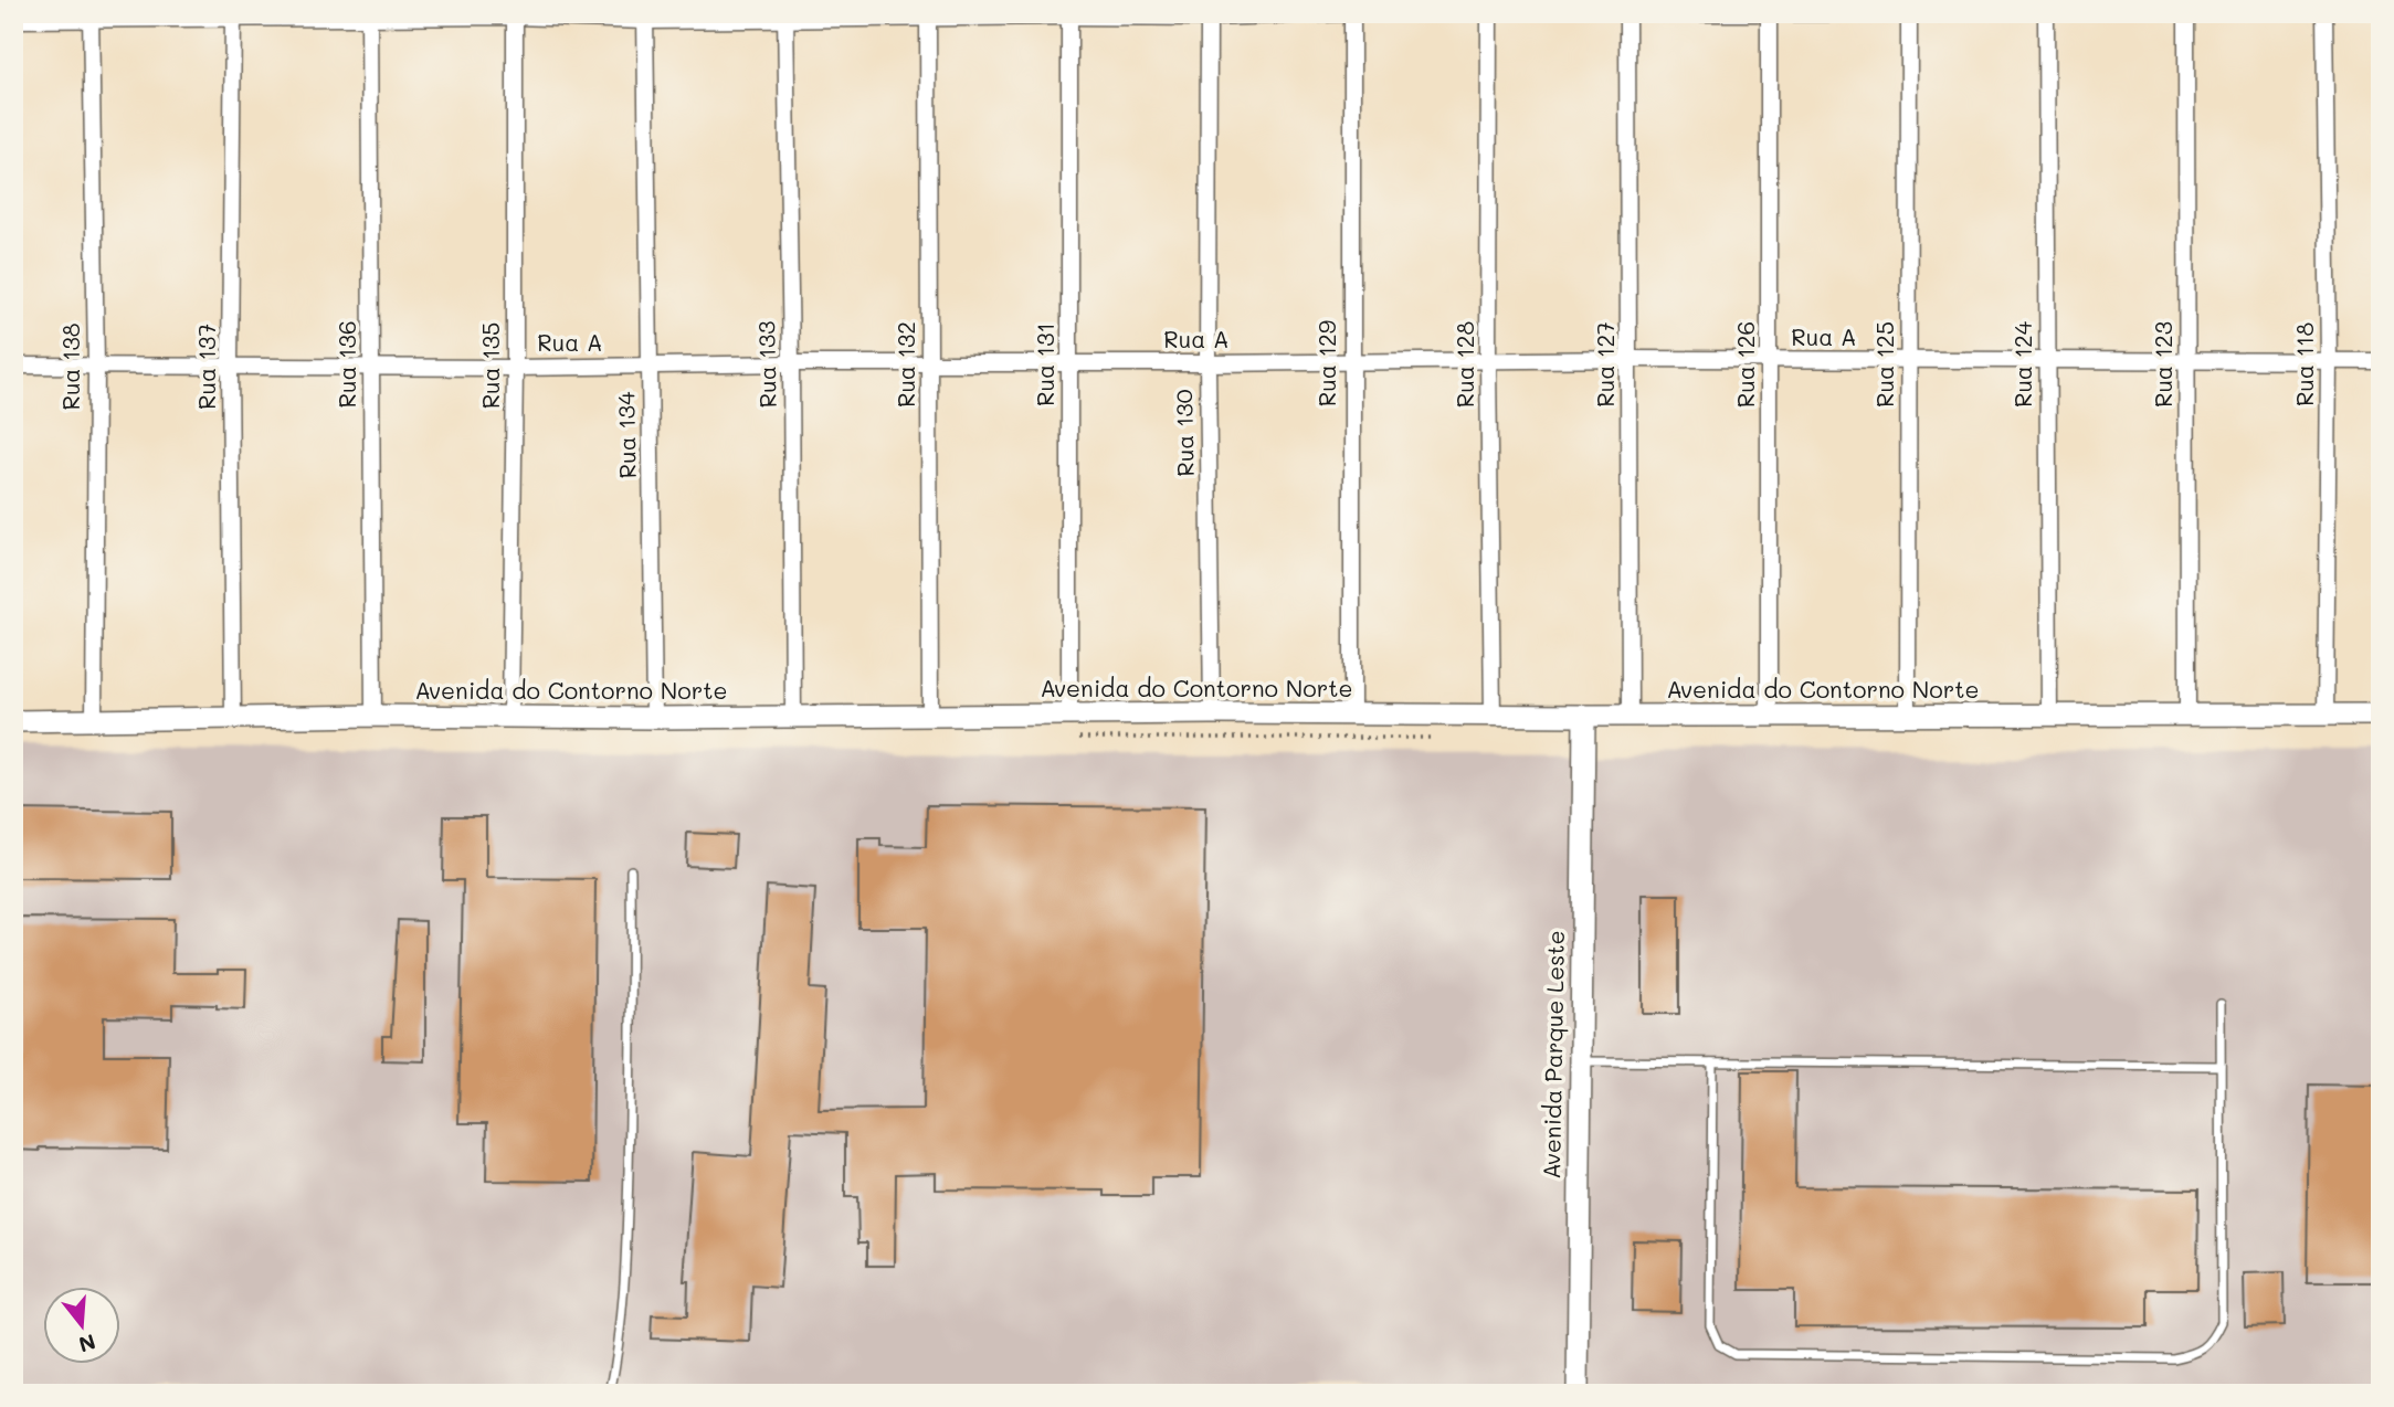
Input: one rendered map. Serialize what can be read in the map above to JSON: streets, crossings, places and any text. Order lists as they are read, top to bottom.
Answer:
{
  "streets": {
    "street": [
      "Rua A",
      "Rua 129",
      "Rua 136",
      "Rua 133",
      "Rua 132",
      "Rua 131",
      "Rua 128",
      "Rua 127",
      "Rua 126",
      "Rua 125",
      "Rua 124",
      "Rua 123",
      "Rua 118",
      "Rua 135",
      "Rua 138",
      "Rua 137",
      "Rua 130",
      "Rua 134",
      "Avenida do Contorno Norte",
      "Avenida Parque Leste"
    ]
  },
  "crossings": [
    ["Rua A", "Rua 129"],
    ["Rua A", "Rua 136"],
    ["Rua A", "Rua 133"],
    ["Rua A", "Rua 132"],
    ["Rua A", "Rua 131"],
    ["Rua A", "Rua 128"],
    ["Rua A", "Rua 127"],
    ["Rua A", "Rua 126"],
    ["Rua A", "Rua 125"],
    ["Rua A", "Rua 124"],
    ["Rua A", "Rua 123"],
    ["Rua A", "Rua 118"],
    ["Rua A", "Rua 135"],
    ["Rua A", "Rua 138"],
    ["Rua A", "Rua 137"],
    ["Rua A", "Rua 130"],
    ["Rua A", "Rua 134"],
    ["Rua 129", "Avenida do Contorno Norte"],
    ["Rua 136", "Avenida do Contorno Norte"],
    ["Rua 133", "Avenida do Contorno Norte"],
    ["Rua 132", "Avenida do Contorno Norte"],
    ["Rua 131", "Avenida do Contorno Norte"],
    ["Rua 128", "Avenida do Contorno Norte"],
    ["Rua 127", "Avenida do Contorno Norte"],
    ["Rua 126", "Avenida do Contorno Norte"],
    ["Rua 125", "Avenida do Contorno Norte"],
    ["Rua 124", "Avenida do Contorno Norte"],
    ["Rua 123", "Avenida do Contorno Norte"],
    ["Rua 118", "Avenida do Contorno Norte"],
    ["Rua 135", "Avenida do Contorno Norte"],
    ["Rua 138", "Avenida do Contorno Norte"],
    ["Rua 137", "Avenida do Contorno Norte"],
    ["Rua 130", "Avenida do Contorno Norte"],
    ["Rua 134", "Avenida do Contorno Norte"],
    ["Avenida do Contorno Norte", "Avenida Parque Leste"]
  ],
  "north": "bottom"
}
